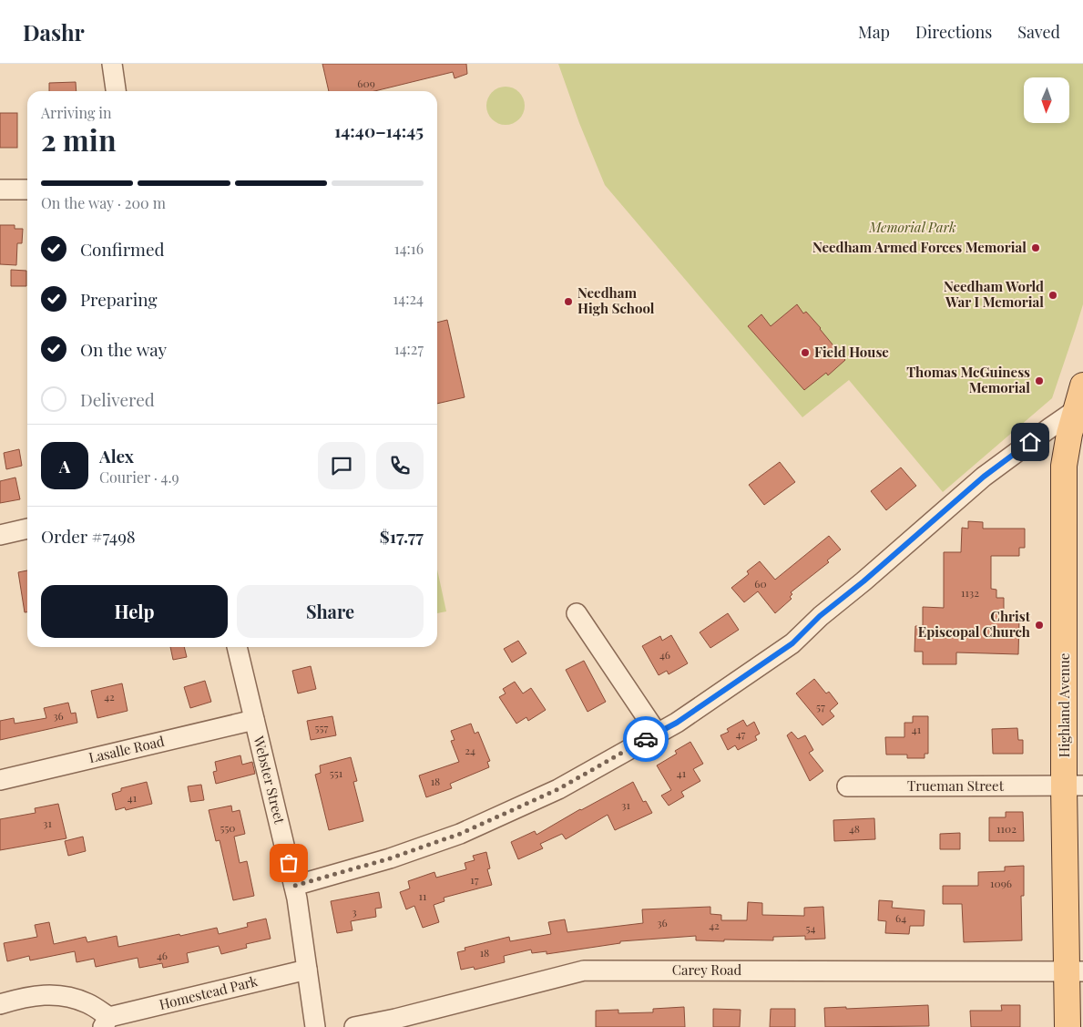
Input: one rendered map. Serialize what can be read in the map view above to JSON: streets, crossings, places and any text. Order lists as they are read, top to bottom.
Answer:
{
  "streets": {
    "main road": ["Highland Avenue"],
    "street": [
      "Lasalle Road",
      "Webster Street",
      "Trueman Street",
      "Carey Road",
      "Homestead Park"
    ]
  },
  "crossings": [
    ["Highland Avenue", "Trueman Street"],
    ["Highland Avenue", "Carey Road"],
    ["Lasalle Road", "Webster Street"],
    ["Webster Street", "Homestead Park"]
  ],
  "parks": ["Memorial Park"],
  "places": [
    "Needham Armed Forces Memorial",
    "Needham World War I Memorial",
    "Needham High School",
    "Field House",
    "Thomas McGuiness Memorial",
    "Christ Episcopal Church"
  ],
  "house_numbers": [
    "609",
    "60",
    "1132",
    "46",
    "42",
    "57",
    "36",
    "557",
    "41",
    "47",
    "24",
    "551",
    "41",
    "18",
    "41",
    "31",
    "31",
    "550",
    "48",
    "1102",
    "17",
    "1096",
    "11",
    "3",
    "64",
    "36",
    "42",
    "54",
    "18",
    "46"
  ],
  "north": "bottom",
  "page": {
    "header": "Dashr",
    "nav": ["Map", "Directions", "Saved"],
    "heading": ["2 min", "Arriving in", "14:40–14:45"],
    "panel": [
      "Alex",
      "Courier · 4.9",
      "Order #7498",
      "$17.77"
    ],
    "bar": "On the way · 200 m",
    "list": [
      ["Confirmed", "14:16"],
      ["Preparing", "14:24"],
      ["On the way", "14:27"],
      "Delivered"
    ],
    "round": "A",
    "buttons": ["Help", "Share"]
  }
}
